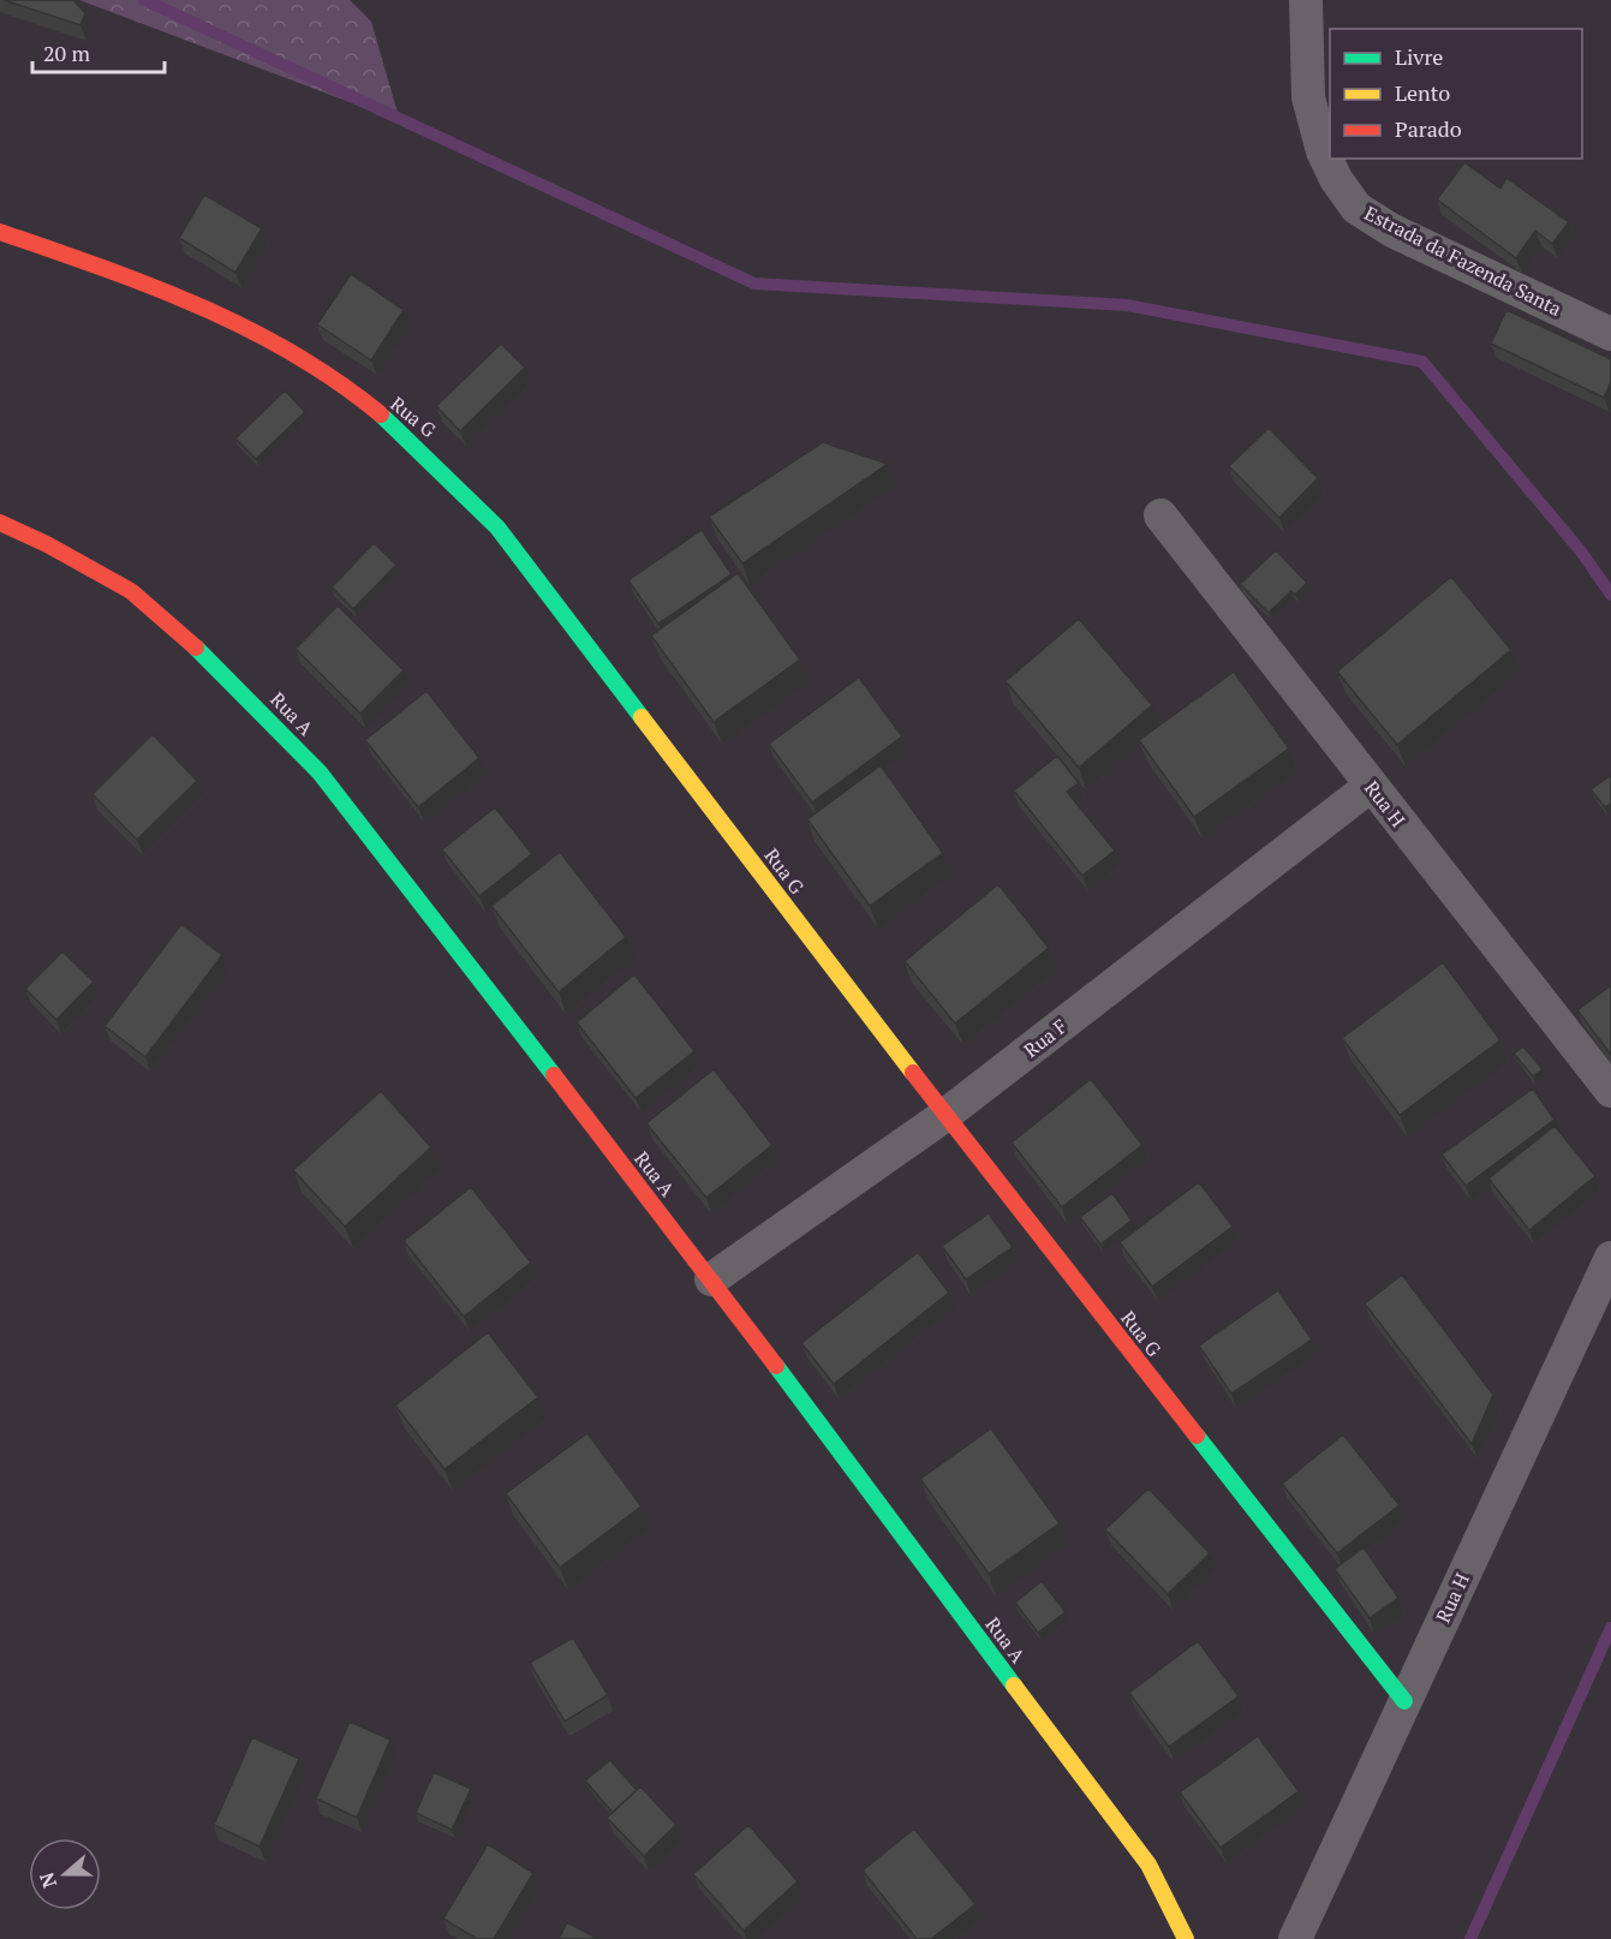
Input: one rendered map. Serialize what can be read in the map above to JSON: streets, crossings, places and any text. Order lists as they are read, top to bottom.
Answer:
{
  "streets": {
    "street": [
      "Estrada da Fazenda Santa",
      "Rua G",
      "Rua A",
      "Rua H",
      "Rua F"
    ]
  },
  "crossings": [
    ["Rua G", "Rua H"],
    ["Rua G", "Rua F"],
    ["Rua A", "Rua F"],
    ["Rua H", "Rua F"]
  ],
  "legend": ["Livre", "Lento", "Parado"],
  "scale_bar": "20 m",
  "north": "left"
}
